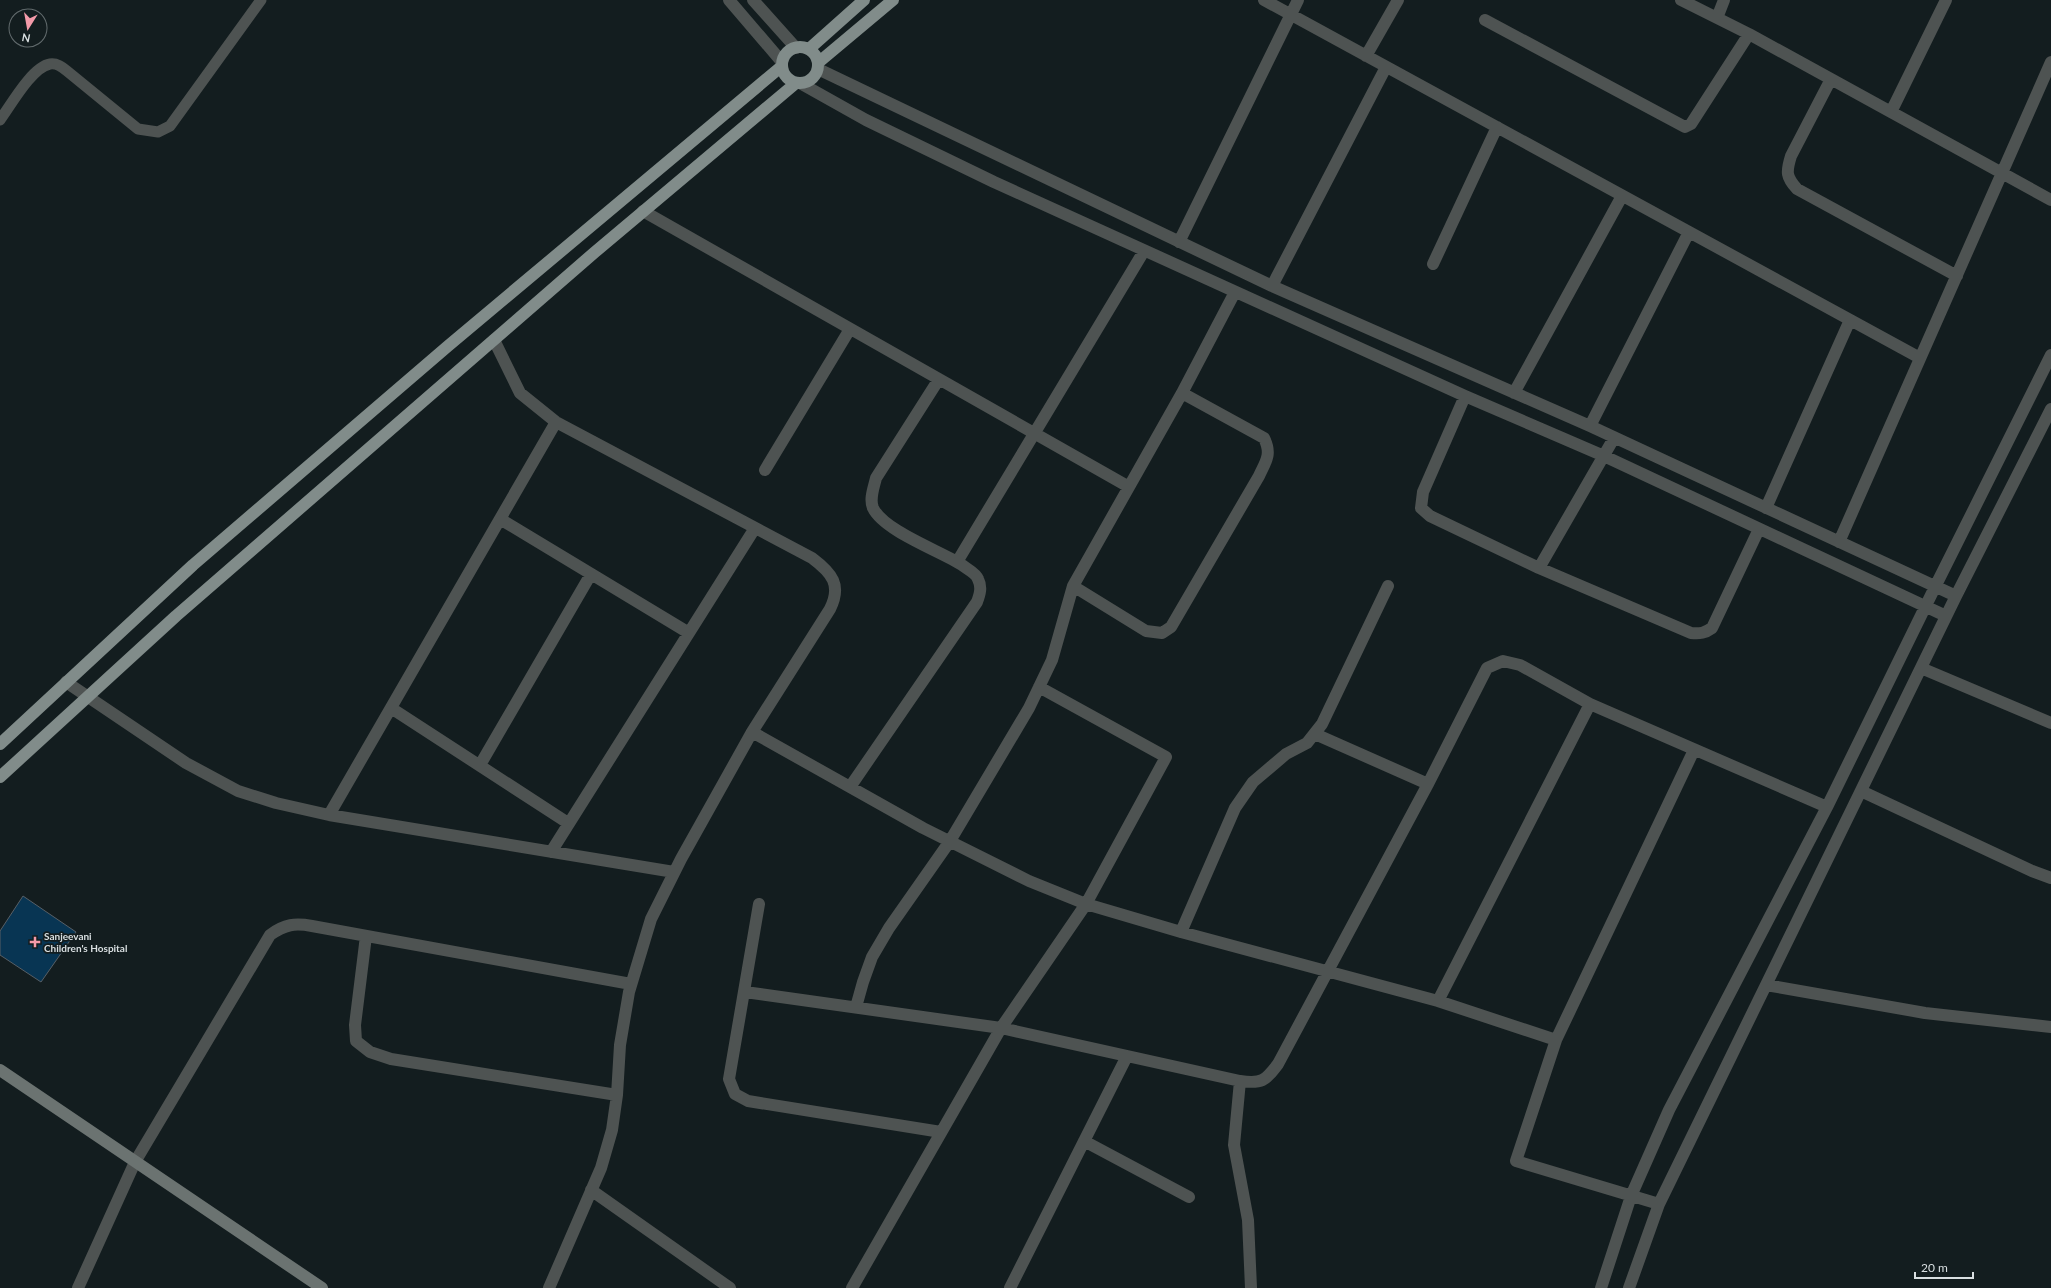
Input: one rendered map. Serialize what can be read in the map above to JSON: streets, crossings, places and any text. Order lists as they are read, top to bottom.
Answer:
{
  "places": {
    "health": ["Sanjeevani Children's Hospital"]
  },
  "scale_bar": "20 m",
  "north": "bottom"
}
